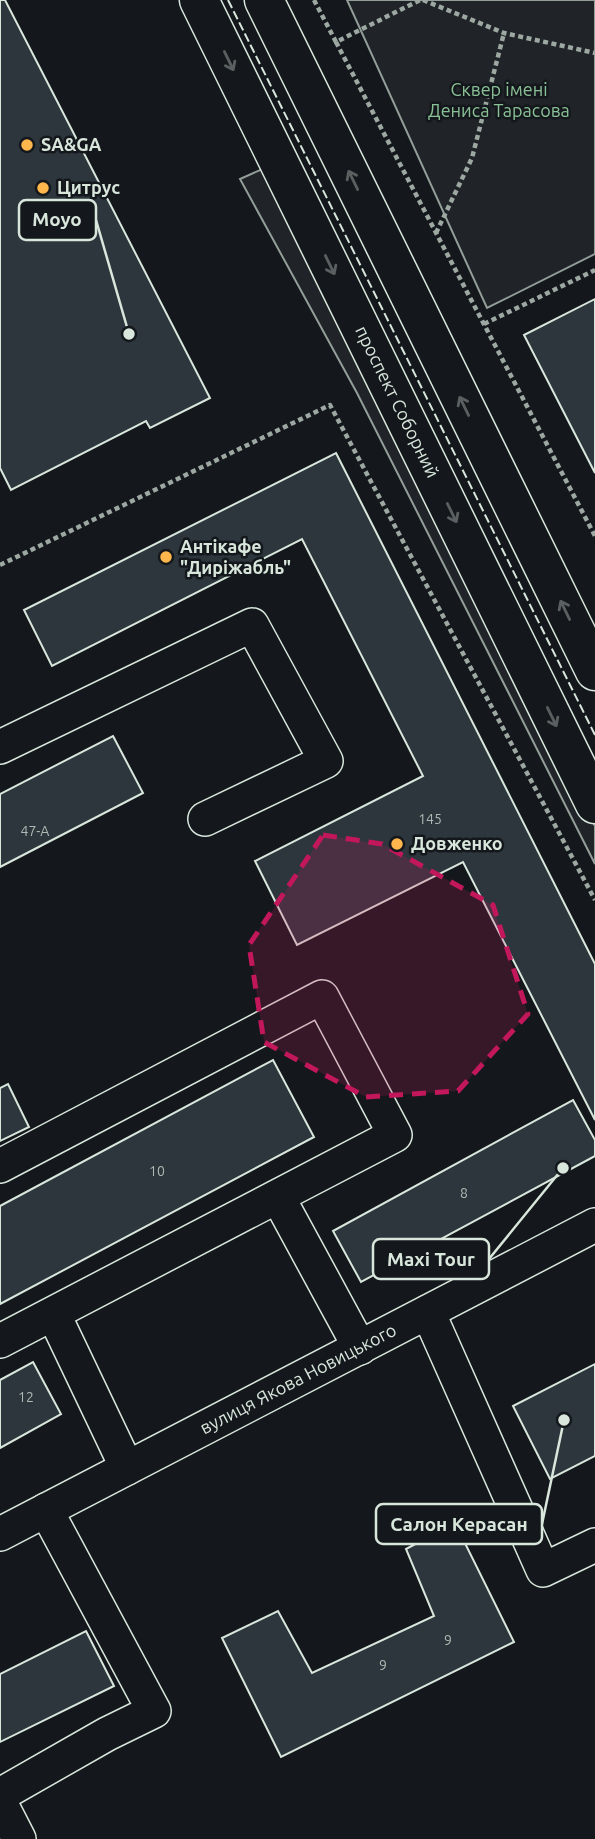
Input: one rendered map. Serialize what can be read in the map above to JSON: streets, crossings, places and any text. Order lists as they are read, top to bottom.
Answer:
{
  "streets": {
    "main road": ["проспект Соборний"],
    "street": ["вулиця Якова Новицького"]
  },
  "parks": ["Сквер імені Дениса Тарасова"],
  "places": [
    "SA&GA",
    "Цитрус",
    "Moyo",
    "Антiкафе \"Дирiжабль\"",
    "Довженко",
    "Maxi Tour",
    "Салон Керасан"
  ],
  "house_numbers": [
    "145",
    "47-А",
    "10",
    "8",
    "12",
    "9",
    "9"
  ]
}
